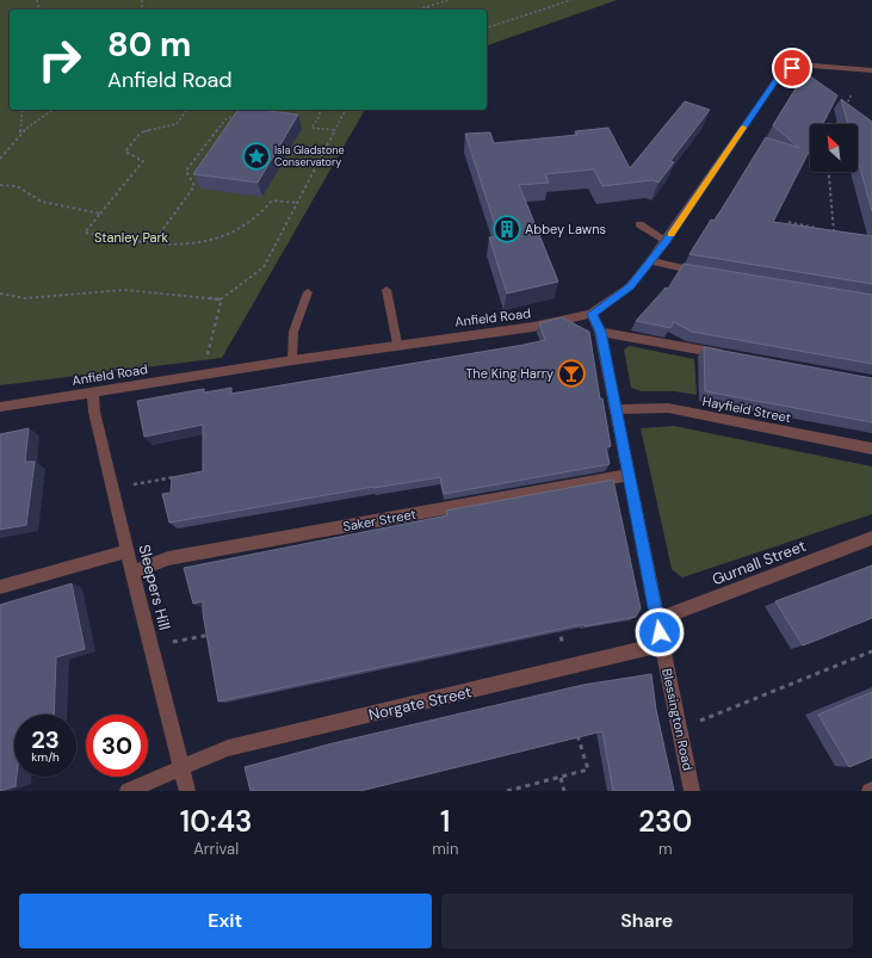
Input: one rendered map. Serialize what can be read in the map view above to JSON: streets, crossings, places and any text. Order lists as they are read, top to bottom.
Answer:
{
  "streets": {
    "street": [
      "Anfield Road",
      "Hayfield Street",
      "Saker Street",
      "Gurnall Street",
      "Sleepers Hill",
      "Norgate Street",
      "Blessington Road"
    ]
  },
  "crossings": [
    ["Anfield Road", "Sleepers Hill"],
    ["Anfield Road", "Blessington Road"],
    ["Hayfield Street", "Blessington Road"],
    ["Saker Street", "Sleepers Hill"],
    ["Saker Street", "Blessington Road"],
    ["Gurnall Street", "Blessington Road"],
    ["Sleepers Hill", "Norgate Street"],
    ["Norgate Street", "Blessington Road"]
  ],
  "parks": ["Stanley Park"],
  "places": {
    "place": ["Isla Gladstone Conservatory"],
    "building": ["Abbey Lawns"],
    "bar": ["The King Harry"]
  },
  "north": "top left",
  "page": {
    "turn": ["80 m", "Anfield Road"],
    "speed": "23 km/h",
    "limit": "30",
    "eta": [
      "10:43",
      "Arrival",
      "1",
      "min",
      "230",
      "m"
    ],
    "buttons": ["Exit", "Share"]
  }
}
